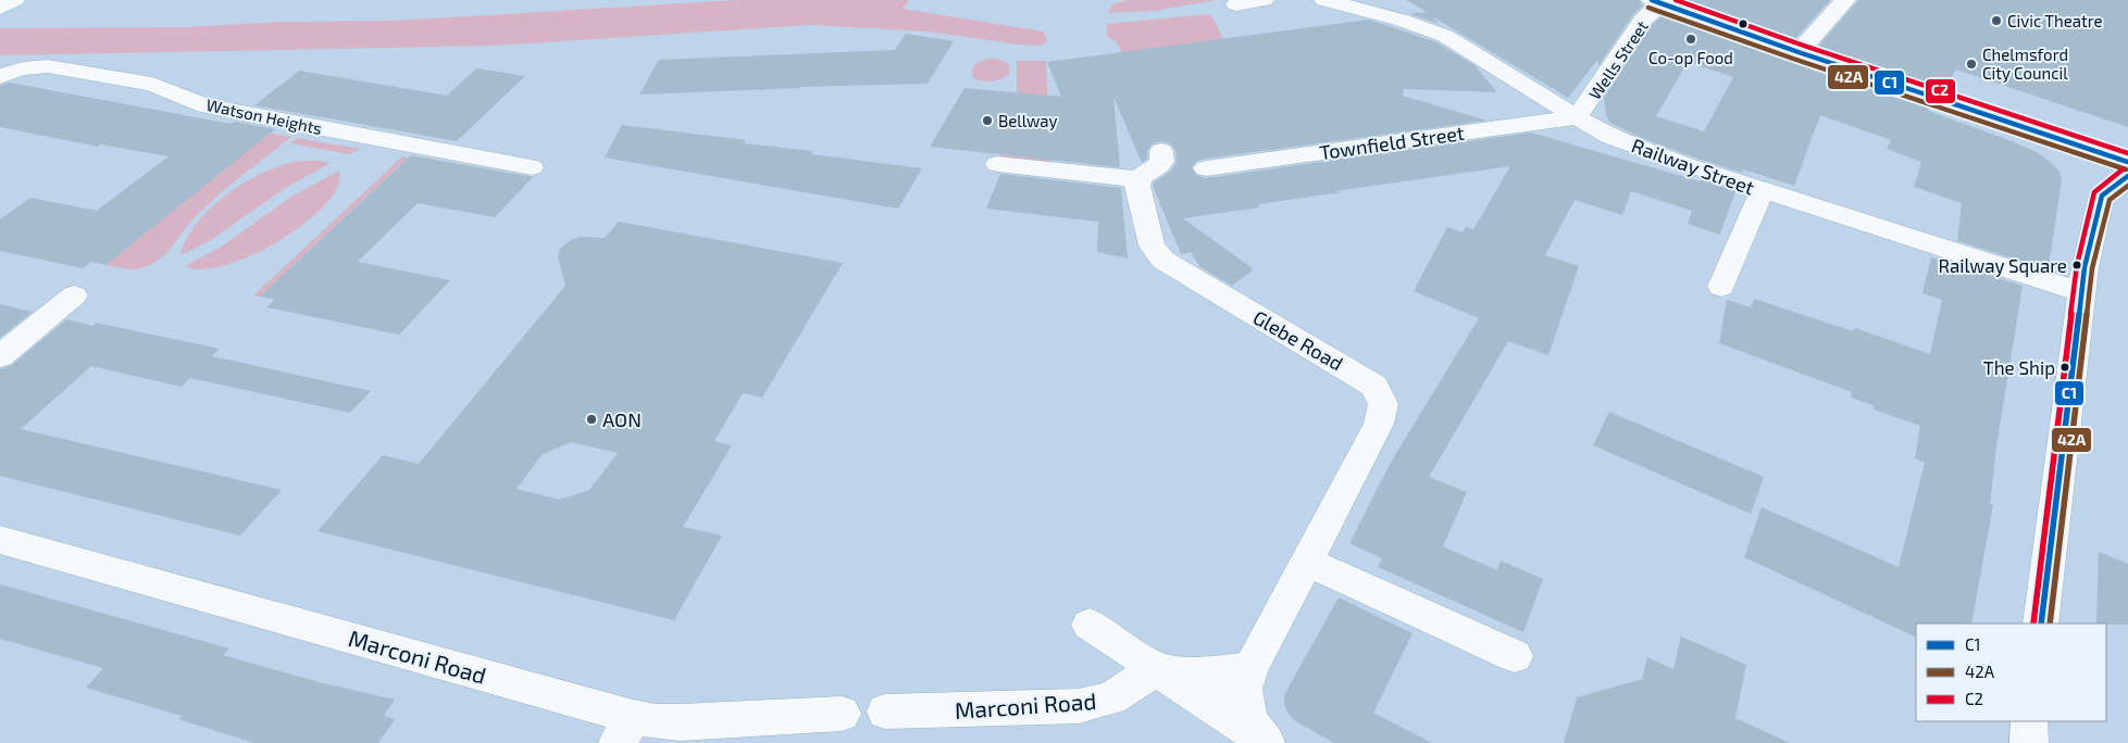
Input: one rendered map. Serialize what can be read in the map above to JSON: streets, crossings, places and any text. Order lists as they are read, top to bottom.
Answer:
{
  "streets": {
    "street": [
      "Wells Street",
      "Watson Heights",
      "Townfield Street",
      "Railway Street",
      "Glebe Road",
      "Marconi Road"
    ]
  },
  "crossings": [
    ["Wells Street", "Townfield Street"],
    ["Wells Street", "Railway Street"],
    ["Townfield Street", "Railway Street"]
  ],
  "places": [
    "Civic Theatre",
    "Co-op Food",
    "Chelmsford City Council",
    "Bellway",
    "Railway Square",
    "The Ship",
    "AON"
  ],
  "lines": ["transit line C1", "transit line C2", "transit line 42A"],
  "legend": ["C1", "42A", "C2"]
}
